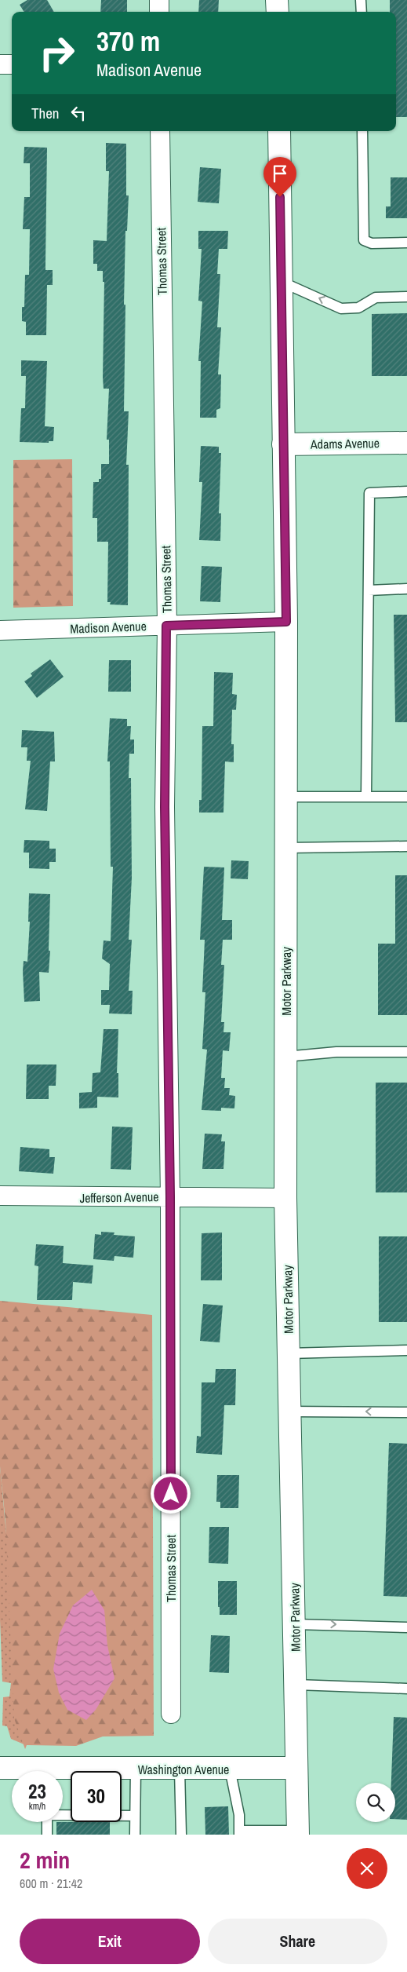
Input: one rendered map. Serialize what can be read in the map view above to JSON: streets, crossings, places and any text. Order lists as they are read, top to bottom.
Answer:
{
  "streets": {
    "main road": ["Adams Avenue", "Motor Parkway", "Washington Avenue"],
    "street": ["Thomas Street", "Madison Avenue", "Jefferson Avenue"]
  },
  "crossings": [
    ["Thomas Street", "Madison Avenue"],
    ["Thomas Street", "Jefferson Avenue"],
    ["Adams Avenue", "Motor Parkway"],
    ["Madison Avenue", "Motor Parkway"],
    ["Motor Parkway", "Jefferson Avenue"],
    ["Motor Parkway", "Washington Avenue"]
  ],
  "page": {
    "turn": ["370 m", "Madison Avenue"],
    "then": "Then",
    "speed": "23 km/h",
    "limit": "30",
    "heading": ["2 min", "600 m · 21:42"],
    "buttons": ["Exit", "Share"]
  }
}
